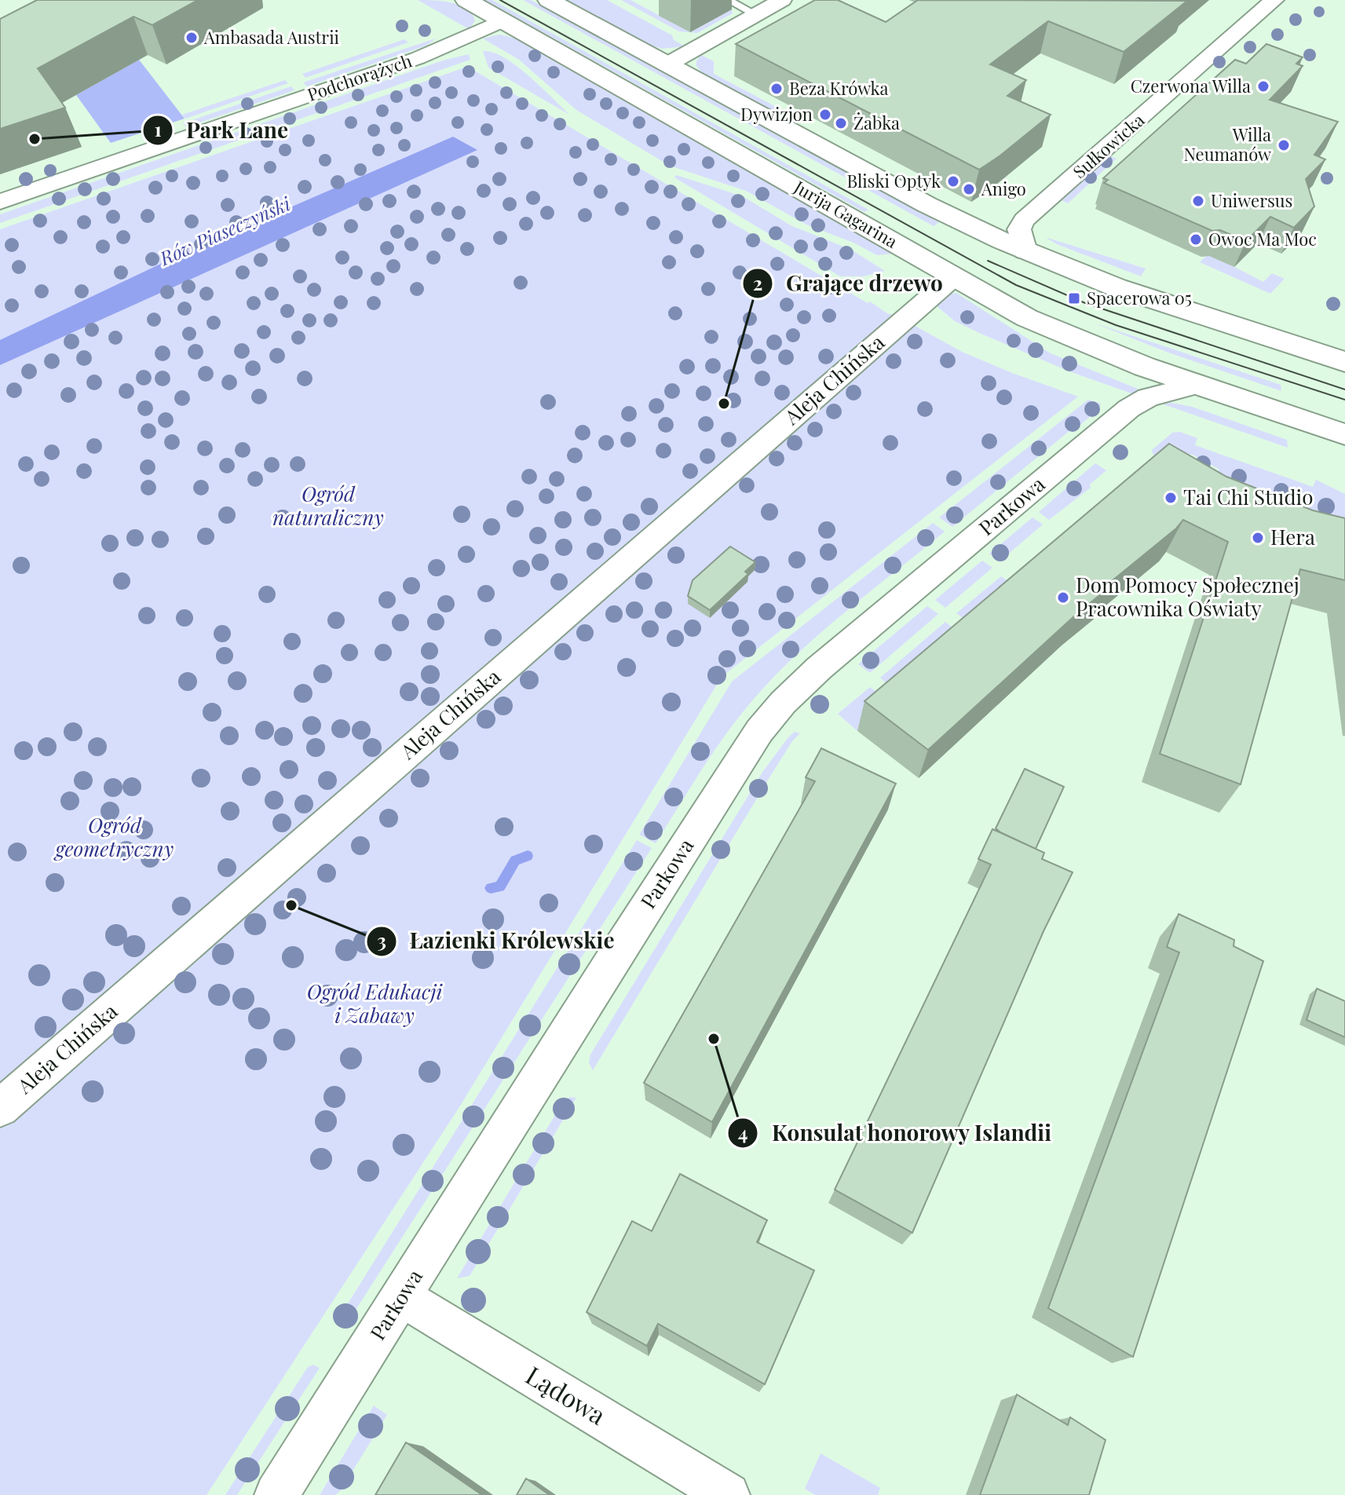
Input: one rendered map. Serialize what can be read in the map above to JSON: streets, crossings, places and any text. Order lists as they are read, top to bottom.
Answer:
{
  "streets": {
    "main road": ["Jurija Gagarina"],
    "street": [
      "Podchorążych",
      "Sułkowicka",
      "Aleja Chińska",
      "Parkowa",
      "Lądowa"
    ]
  },
  "crossings": [
    ["Podchorążych", "Jurija Gagarina"],
    ["Jurija Gagarina", "Aleja Chińska"],
    ["Jurija Gagarina", "Parkowa"],
    ["Parkowa", "Lądowa"]
  ],
  "water": ["Rów Piaseczyński"],
  "parks": ["Ogród naturaliczny", "Ogród geometryczny", "Ogród Edukacji i Zabawy"],
  "places": {
    "other": [
      "Ambasada Austrii",
      "Czerwona Willa",
      "Beza Krówka",
      "Dywizjon",
      "Żabka",
      "Park Lane",
      "Willa Neumanów",
      "Bliski Optyk",
      "Anigo",
      "Uniwersus",
      "Owoc Ma Moc",
      "Grające drzewo",
      "Tai Chi Studio",
      "Hera",
      "Dom Pomocy Społecznej Pracownika Oświaty",
      "Łazienki Królewskie",
      "Konsulat honorowy Islandii"
    ],
    "transit": ["Spacerowa 05"]
  }
}
